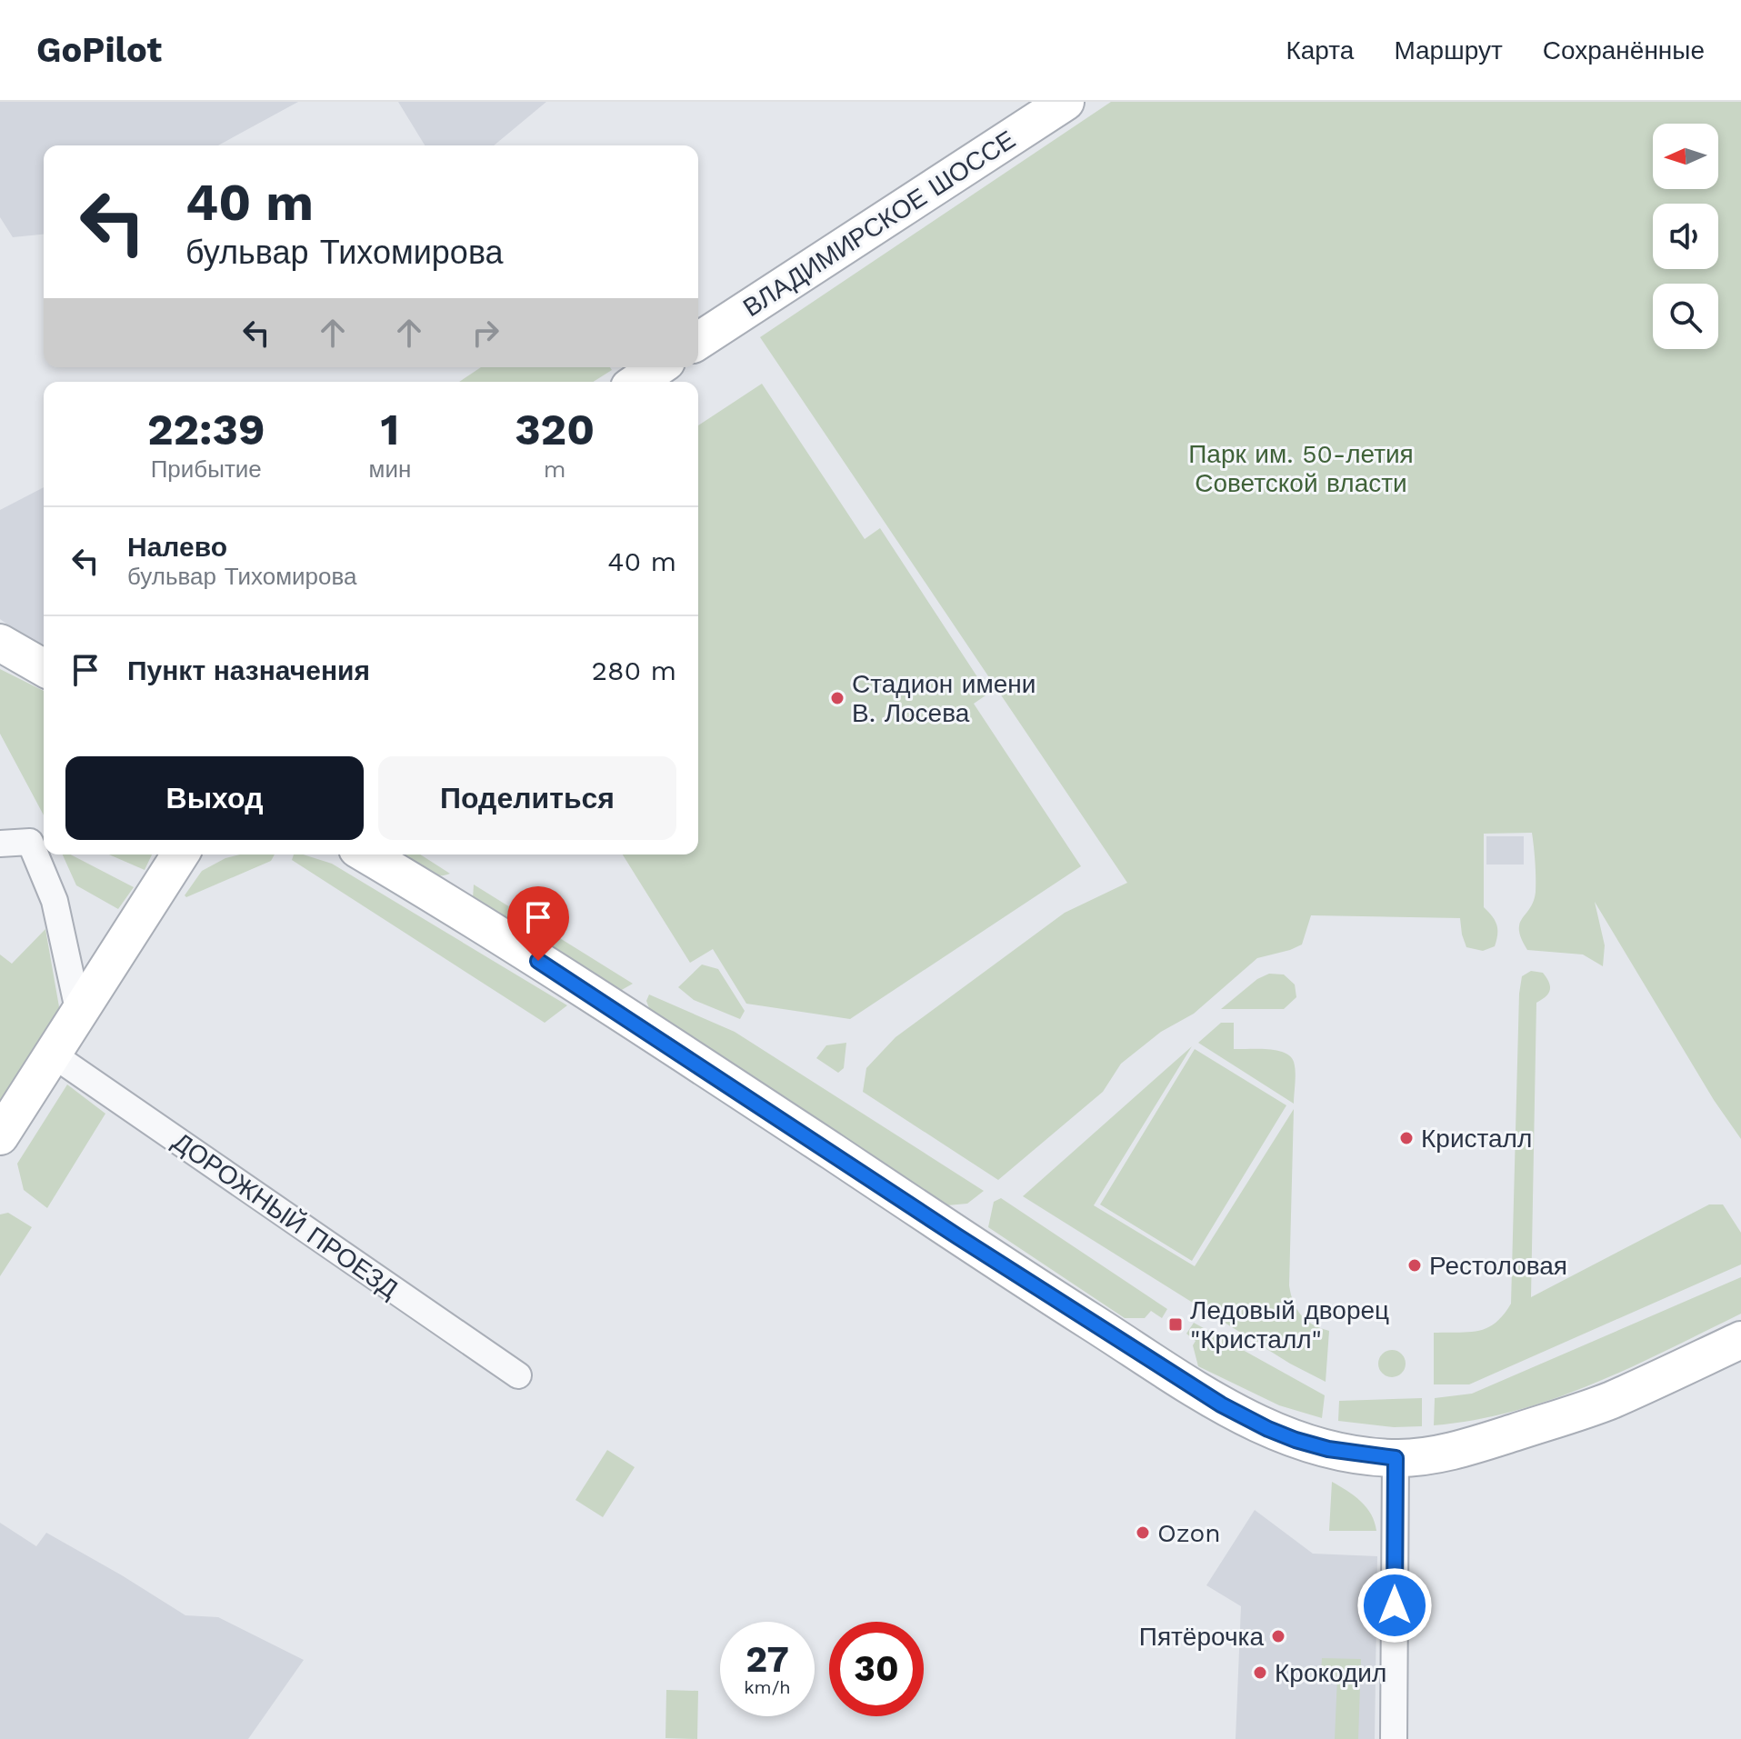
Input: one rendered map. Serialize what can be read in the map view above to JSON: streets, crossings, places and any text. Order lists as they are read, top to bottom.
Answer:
{
  "streets": {
    "street": ["ВЛАДИМИРСКОЕ ШОССЕ", "ДОРОЖНЫЙ ПРОЕЗД"]
  },
  "parks": ["Парк им. 50-летия Советской власти"],
  "places": {
    "other": [
      "Стадион имени В. Лосева",
      "Кристалл",
      "Рестоловая",
      "Ozon",
      "Пятёрочка",
      "Крокодил"
    ],
    "transit": ["Ледовый дворец \"Кристалл\""]
  },
  "north": "left",
  "page": {
    "header": "GoPilot",
    "nav": ["Карта", "Маршрут", "Сохранённые"],
    "turn": ["40 m", "бульвар Тихомирова"],
    "eta": [
      "22:39",
      "Прибытие",
      "1",
      "мин",
      "320",
      "m"
    ],
    "list": [
      {
        "name": "Налево",
        "note": "бульвар Тихомирова",
        "value": "40 m"
      },
      {
        "name": "Пункт назначения",
        "value": "280 m"
      }
    ],
    "buttons": ["Выход", "Поделиться"],
    "speed": "27 km/h",
    "limit": "30"
  }
}
